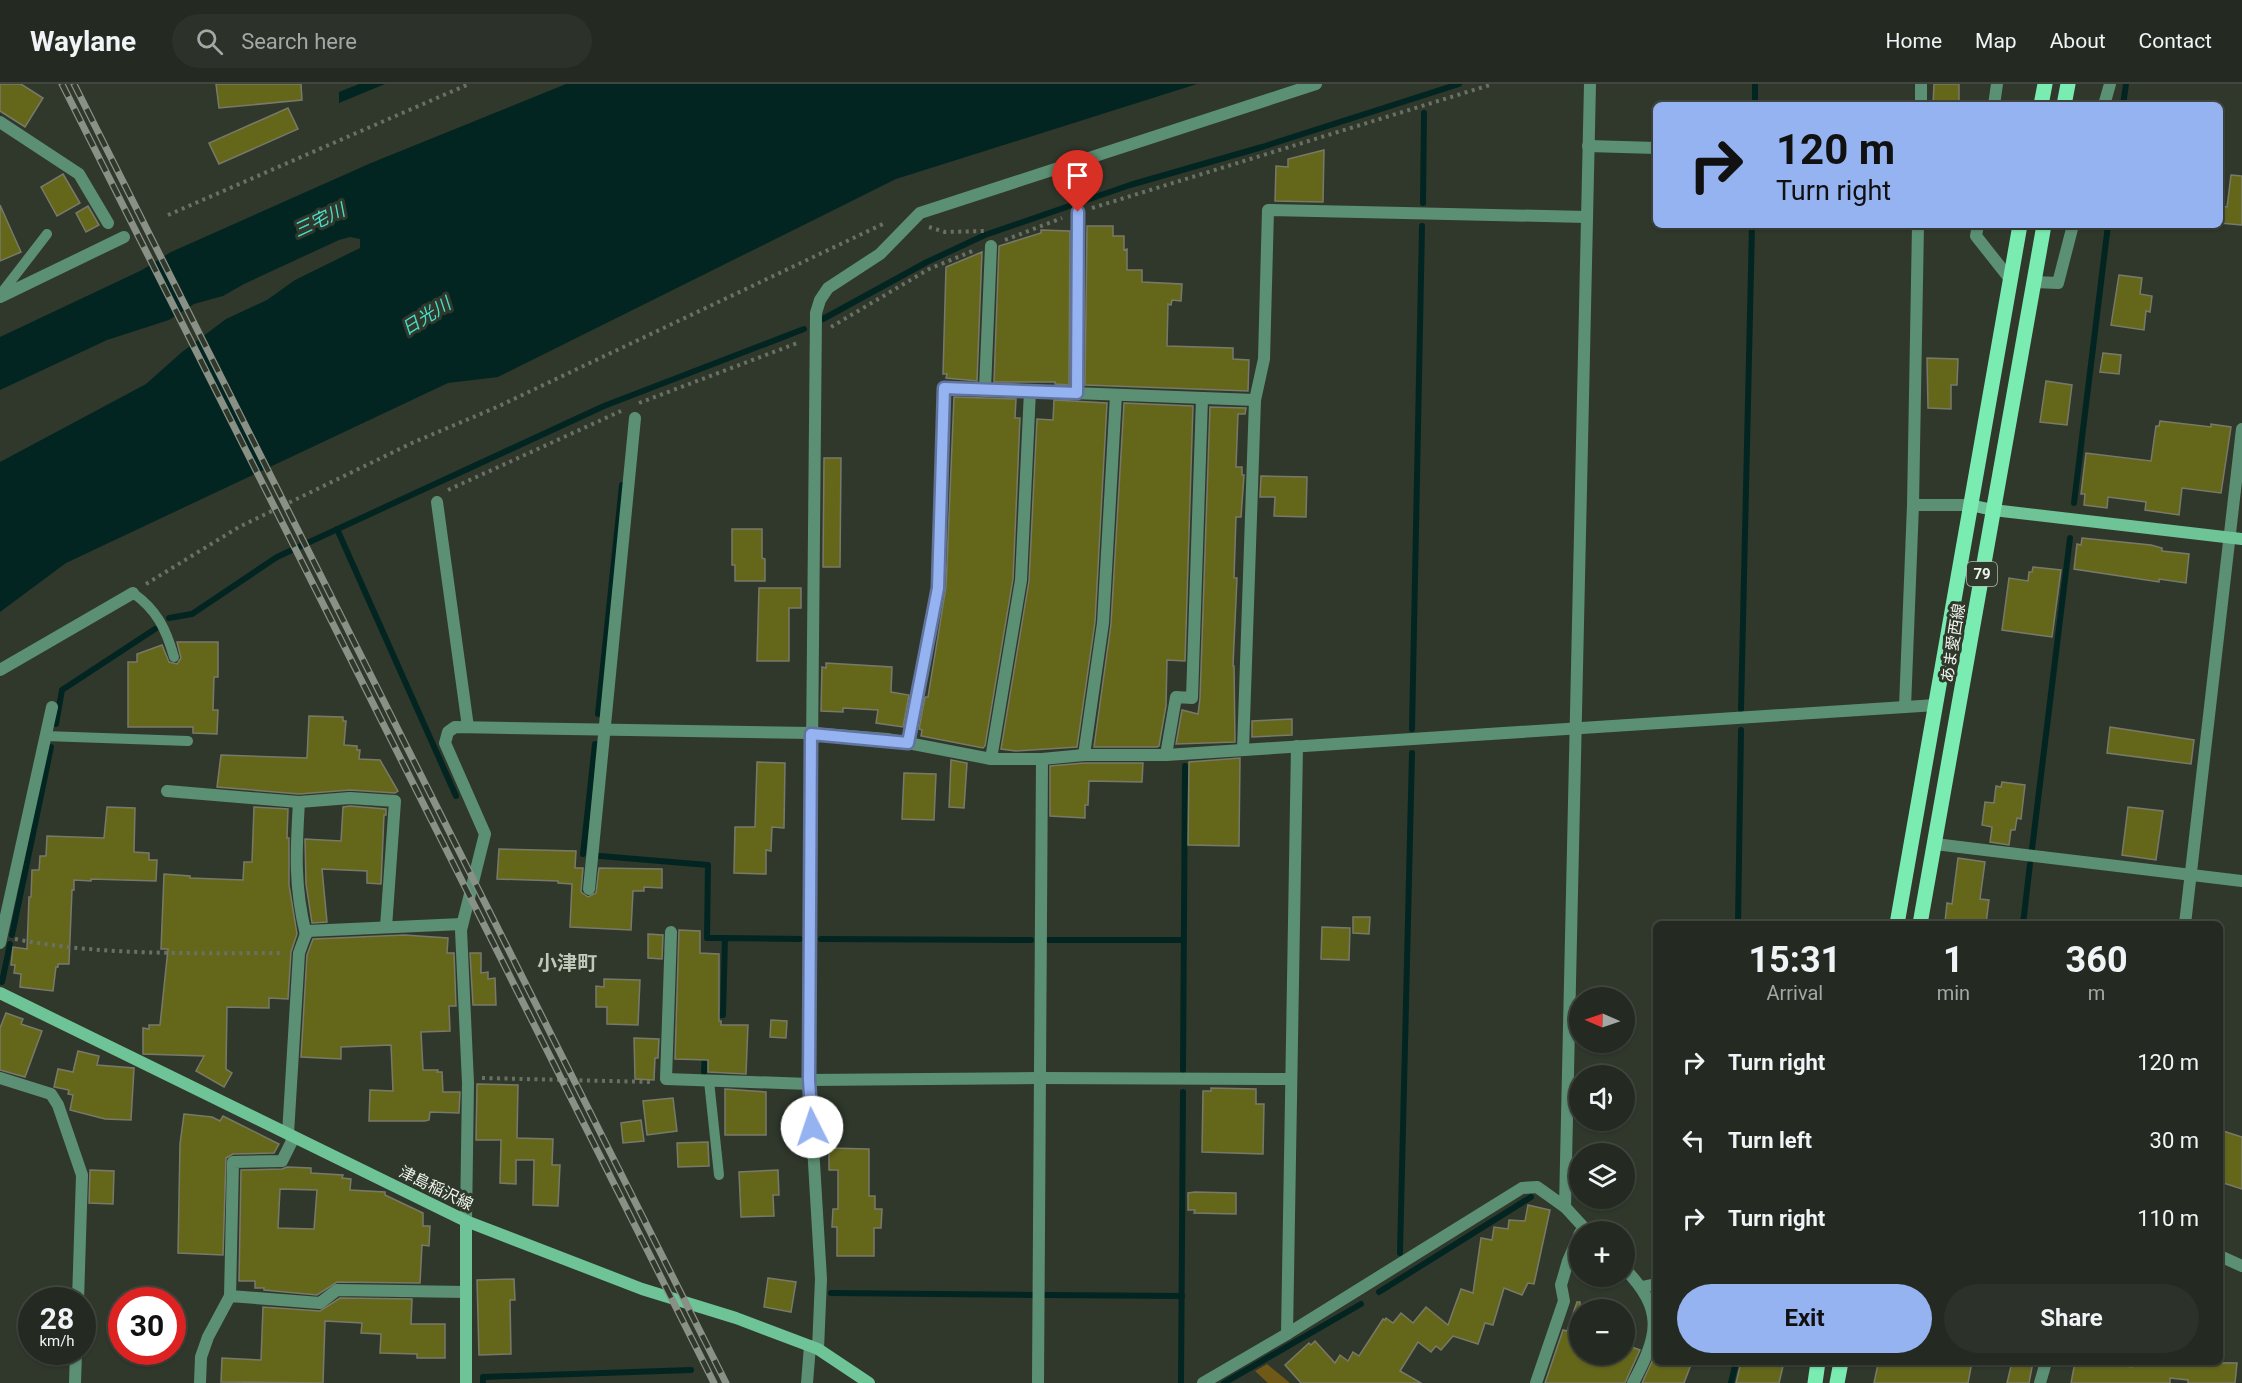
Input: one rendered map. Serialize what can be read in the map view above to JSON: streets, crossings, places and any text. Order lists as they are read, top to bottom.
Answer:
{
  "streets": {
    "main road": ["79", "あま愛西線", "津島稲沢線"]
  },
  "districts": ["小津町"],
  "water": ["三宅川", "日光川"],
  "north": "left",
  "page": {
    "header": "Waylane",
    "search": "Search here",
    "nav": [
      "Home",
      "Map",
      "About",
      "Contact"
    ],
    "turn": ["120 m", "Turn right"],
    "eta": [
      "15:31",
      "Arrival",
      "1",
      "min",
      "360",
      "m"
    ],
    "map_buttons": ["+", "−"],
    "list": [
      {
        "name": "Turn right",
        "value": "120 m"
      },
      {
        "name": "Turn left",
        "value": "30 m"
      },
      {
        "name": "Turn right",
        "value": "110 m"
      }
    ],
    "buttons": ["Exit", "Share"],
    "speed": "28 km/h",
    "limit": "30"
  }
}
